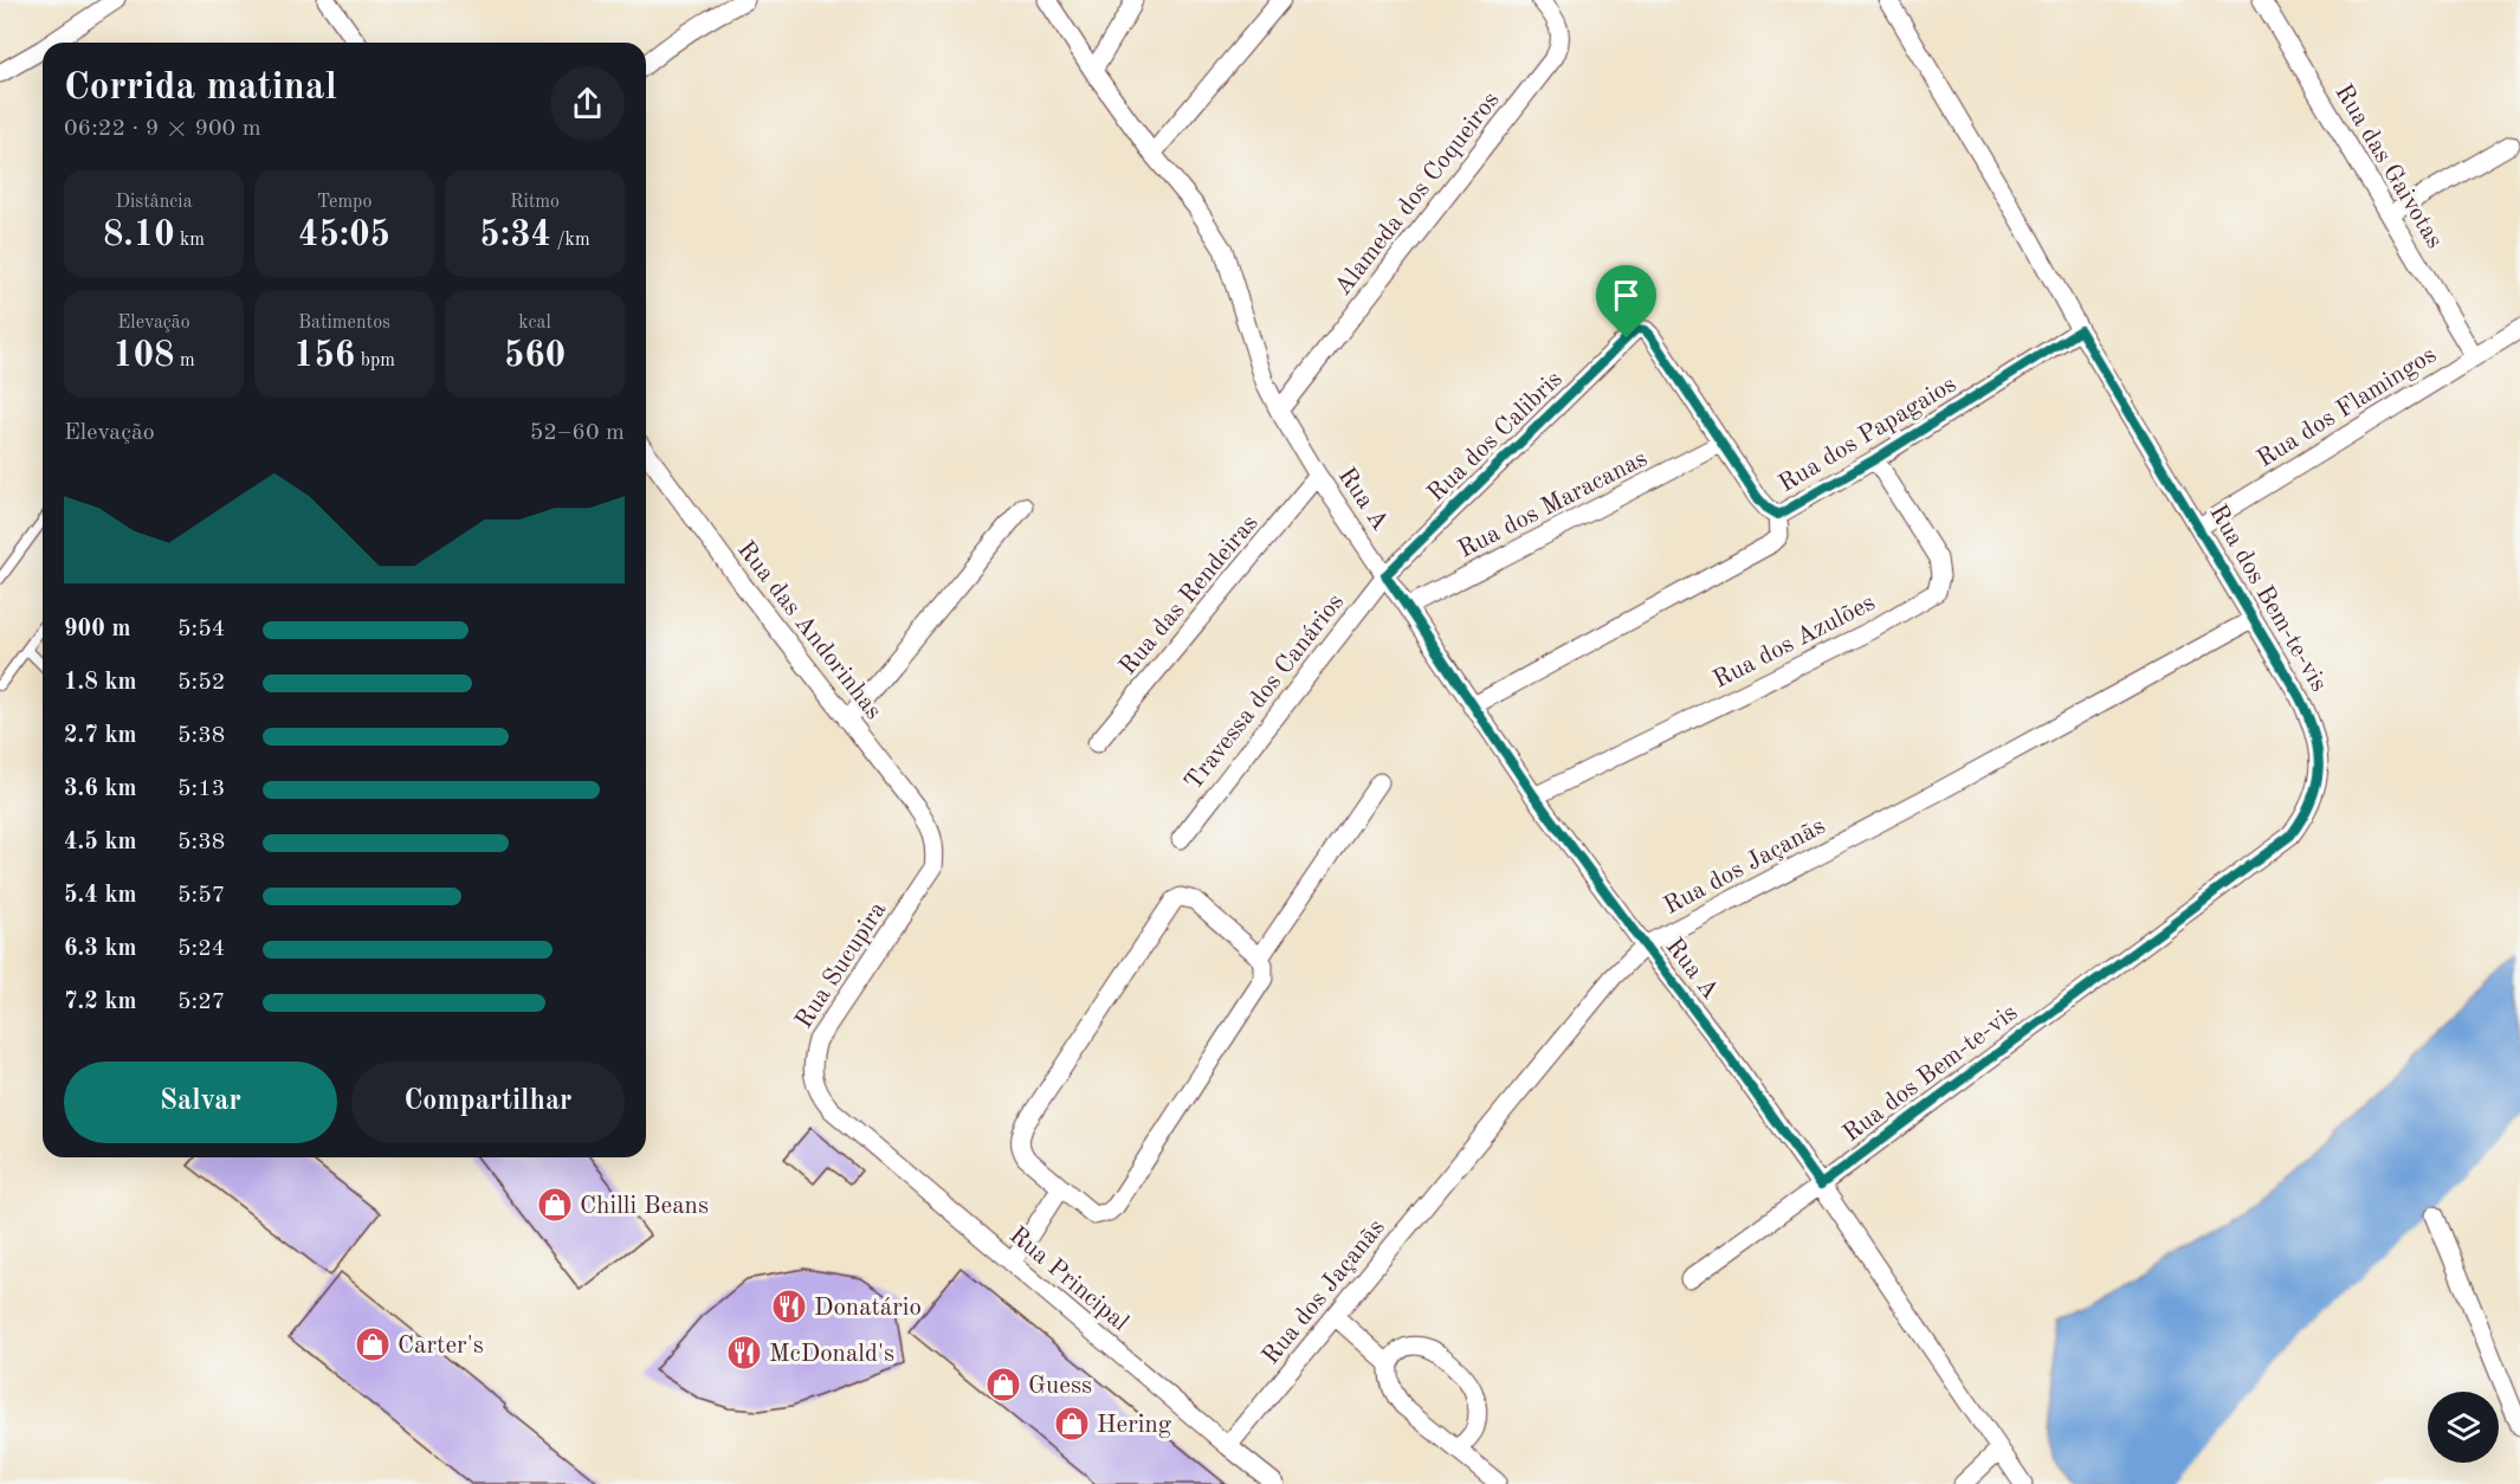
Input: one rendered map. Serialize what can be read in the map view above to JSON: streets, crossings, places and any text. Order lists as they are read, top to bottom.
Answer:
{
  "streets": {
    "street": [
      "Rua das Gaivotas",
      "Alameda dos Coqueiros",
      "Rua dos Flamingos",
      "Rua dos Papagaios",
      "Rua dos Calibris",
      "Rua A",
      "Rua dos Maracanas",
      "Rua das Rendeiras",
      "Rua dos Bem-te-vis",
      "Rua das Andorinhas",
      "Rua dos Azulões",
      "Travessa dos Canários",
      "Rua dos Jaçanãs",
      "Rua Sucupira",
      "Rua Principal"
    ]
  },
  "crossings": [
    ["Rua das Gaivotas", "Rua dos Flamingos"],
    ["Alameda dos Coqueiros", "Rua A"],
    ["Rua dos Flamingos", "Rua dos Bem-te-vis"],
    ["Rua dos Papagaios", "Rua A"],
    ["Rua dos Papagaios", "Rua dos Bem-te-vis"],
    ["Rua dos Papagaios", "Rua dos Azulões"],
    ["Rua dos Calibris", "Rua A"],
    ["Rua dos Calibris", "Rua dos Maracanas"],
    ["Rua dos Calibris", "Travessa dos Canários"],
    ["Rua A", "Rua dos Maracanas"],
    ["Rua A", "Rua das Rendeiras"],
    ["Rua A", "Rua dos Bem-te-vis"],
    ["Rua A", "Rua dos Azulões"],
    ["Rua A", "Travessa dos Canários"],
    ["Rua A", "Rua dos Jaçanãs"],
    ["Rua dos Bem-te-vis", "Rua dos Jaçanãs"],
    ["Rua das Andorinhas", "Rua Sucupira"],
    ["Rua dos Jaçanãs", "Rua Principal"],
    ["Rua Sucupira", "Rua Principal"]
  ],
  "places": {
    "shop": [
      "Chilli Beans",
      "Carter's",
      "Guess",
      "Hering"
    ],
    "restaurant": ["Donatário", "McDonald's"]
  },
  "page": {
    "heading": ["Corrida matinal", "06:22 · 9 × 900 m"],
    "stats": [
      ["Distância", "8.10 km"],
      ["Tempo", "45:05"],
      ["Ritmo", "5:34 /km"],
      ["Elevação", "108 m"],
      ["Batimentos", "156 bpm"],
      ["kcal", "560"]
    ],
    "chart": ["Elevação", "52–60 m"],
    "list": [
      {
        "name": "900 m",
        "note": "5:54"
      },
      {
        "name": "1.8 km",
        "note": "5:52"
      },
      {
        "name": "2.7 km",
        "note": "5:38"
      },
      {
        "name": "3.6 km",
        "note": "5:13"
      },
      {
        "name": "4.5 km",
        "note": "5:38"
      },
      {
        "name": "5.4 km",
        "note": "5:57"
      },
      {
        "name": "6.3 km",
        "note": "5:24"
      },
      {
        "name": "7.2 km",
        "note": "5:27"
      }
    ],
    "buttons": ["Salvar", "Compartilhar"]
  }
}
